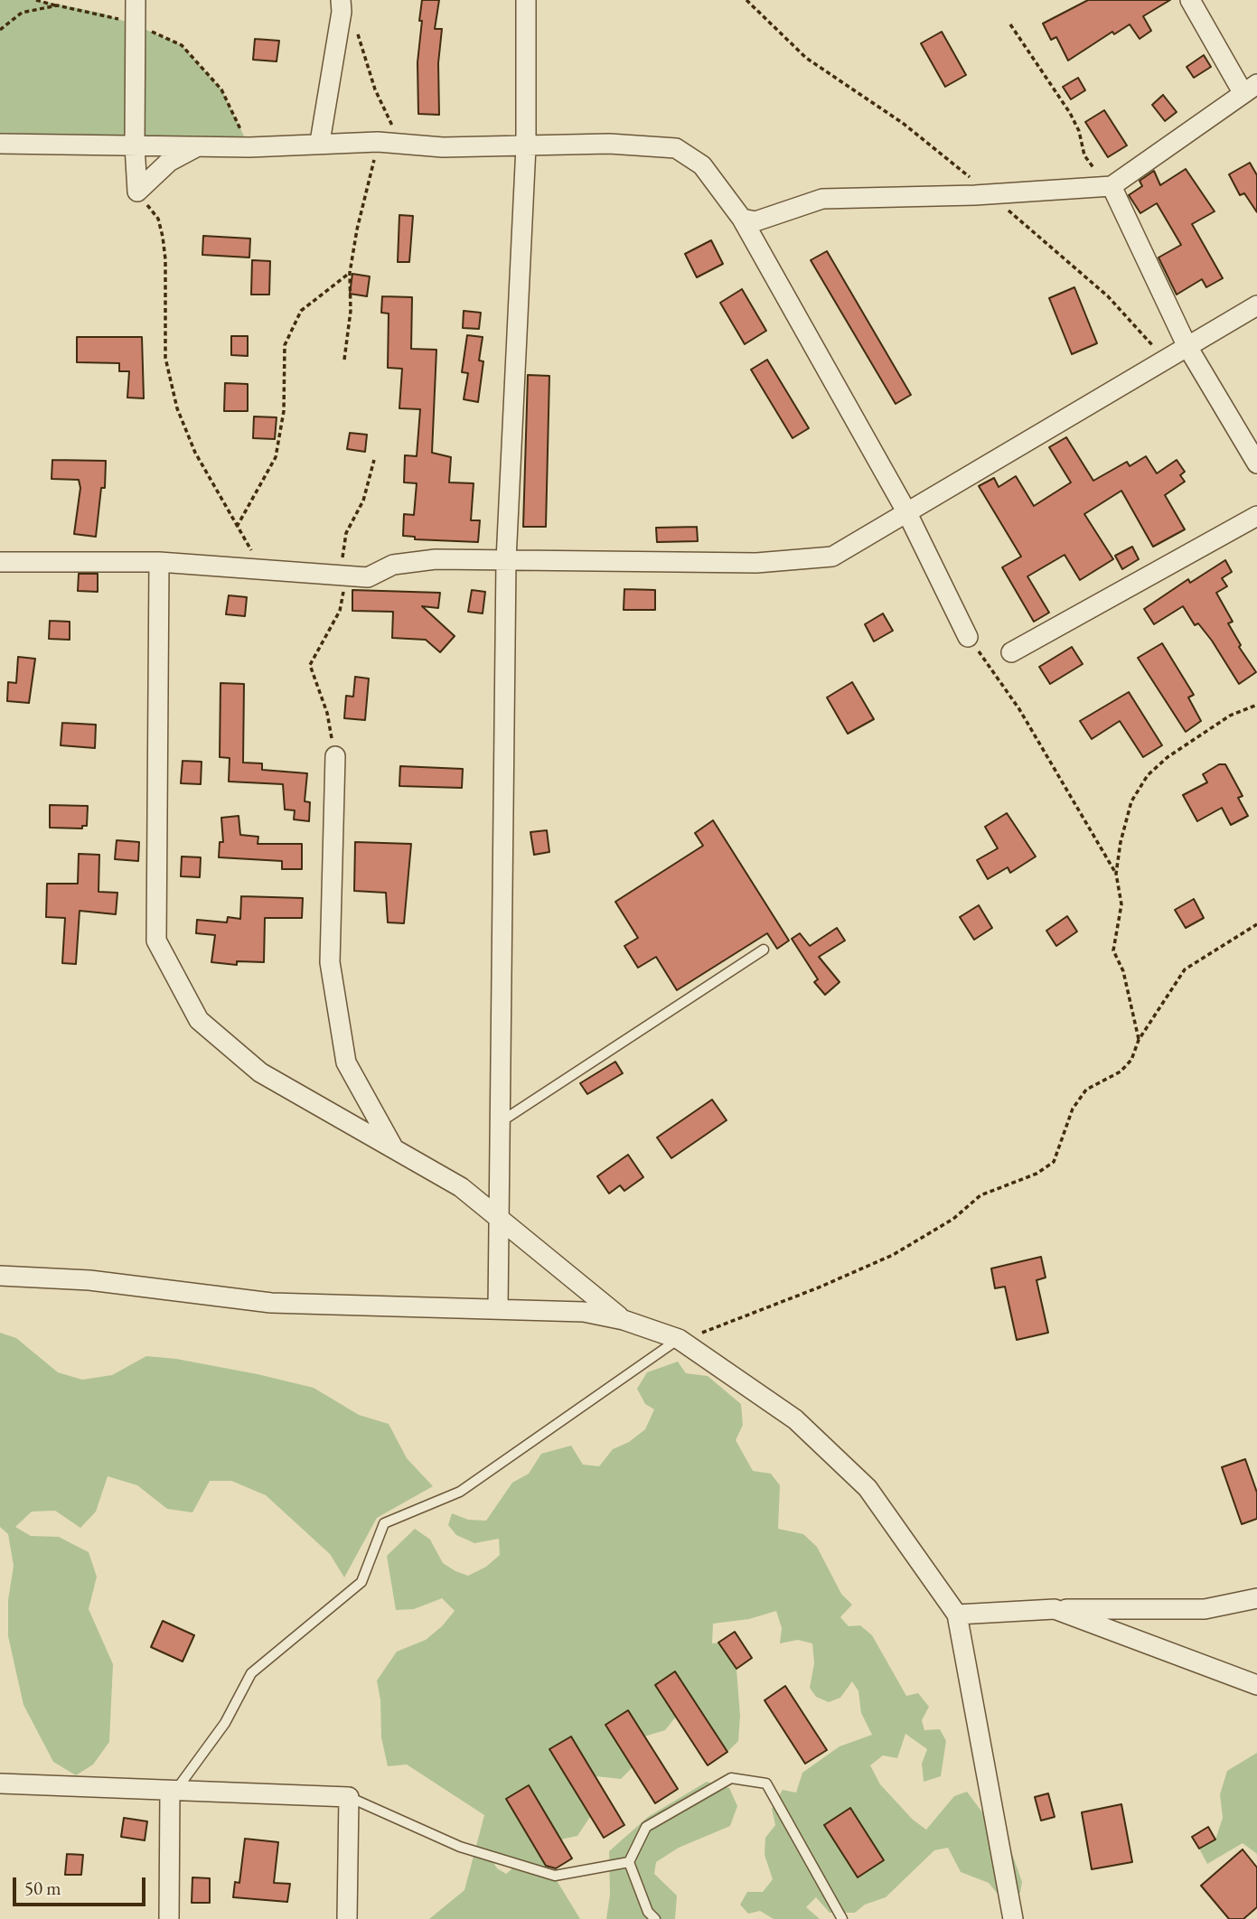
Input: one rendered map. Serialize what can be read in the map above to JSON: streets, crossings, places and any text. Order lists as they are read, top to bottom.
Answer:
{
  "scale_bar": "50 m"
}
